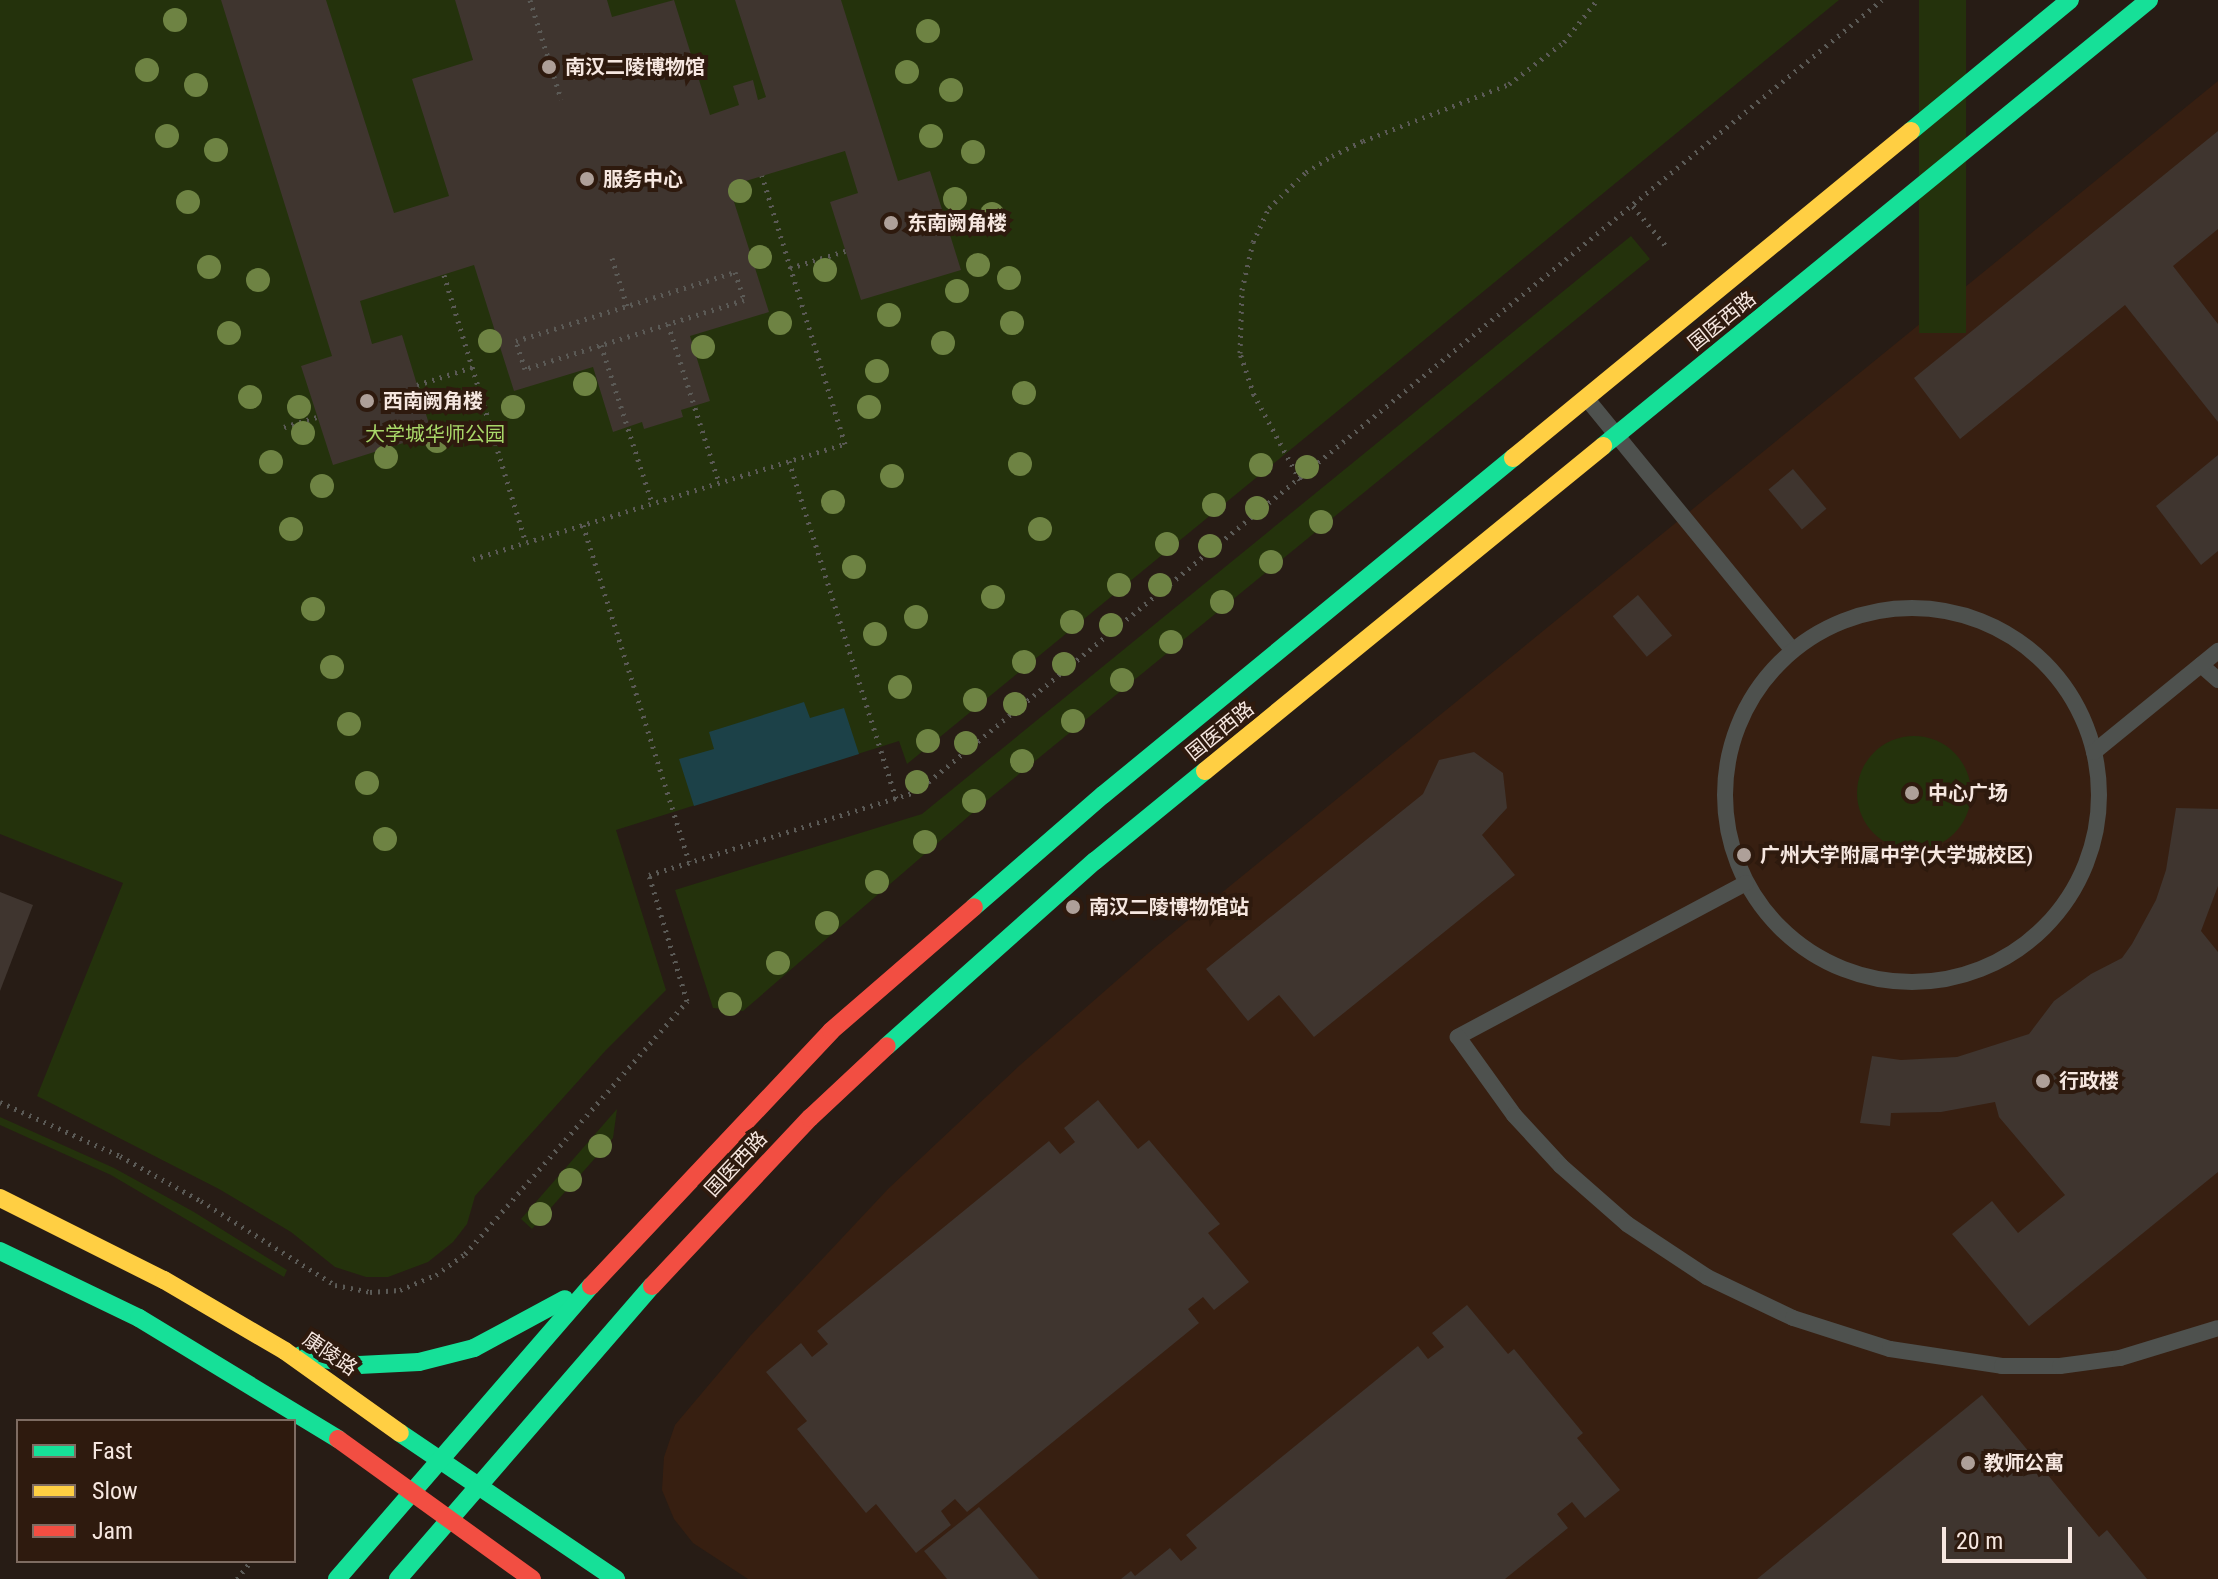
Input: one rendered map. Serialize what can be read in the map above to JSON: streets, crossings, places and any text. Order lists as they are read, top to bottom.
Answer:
{
  "streets": {
    "main road": ["国医西路", "康陵路"]
  },
  "crossings": [
    ["国医西路", "康陵路"]
  ],
  "parks": ["大学城华师公园"],
  "places": [
    "南汉二陵博物馆",
    "服务中心",
    "东南阙角楼",
    "西南阙角楼",
    "中心广场",
    "广州大学附属中学(大学城校区)",
    "南汉二陵博物馆站",
    "行政楼",
    "教师公寓"
  ],
  "legend": ["Fast", "Slow", "Jam"],
  "scale_bar": "20 m"
}
